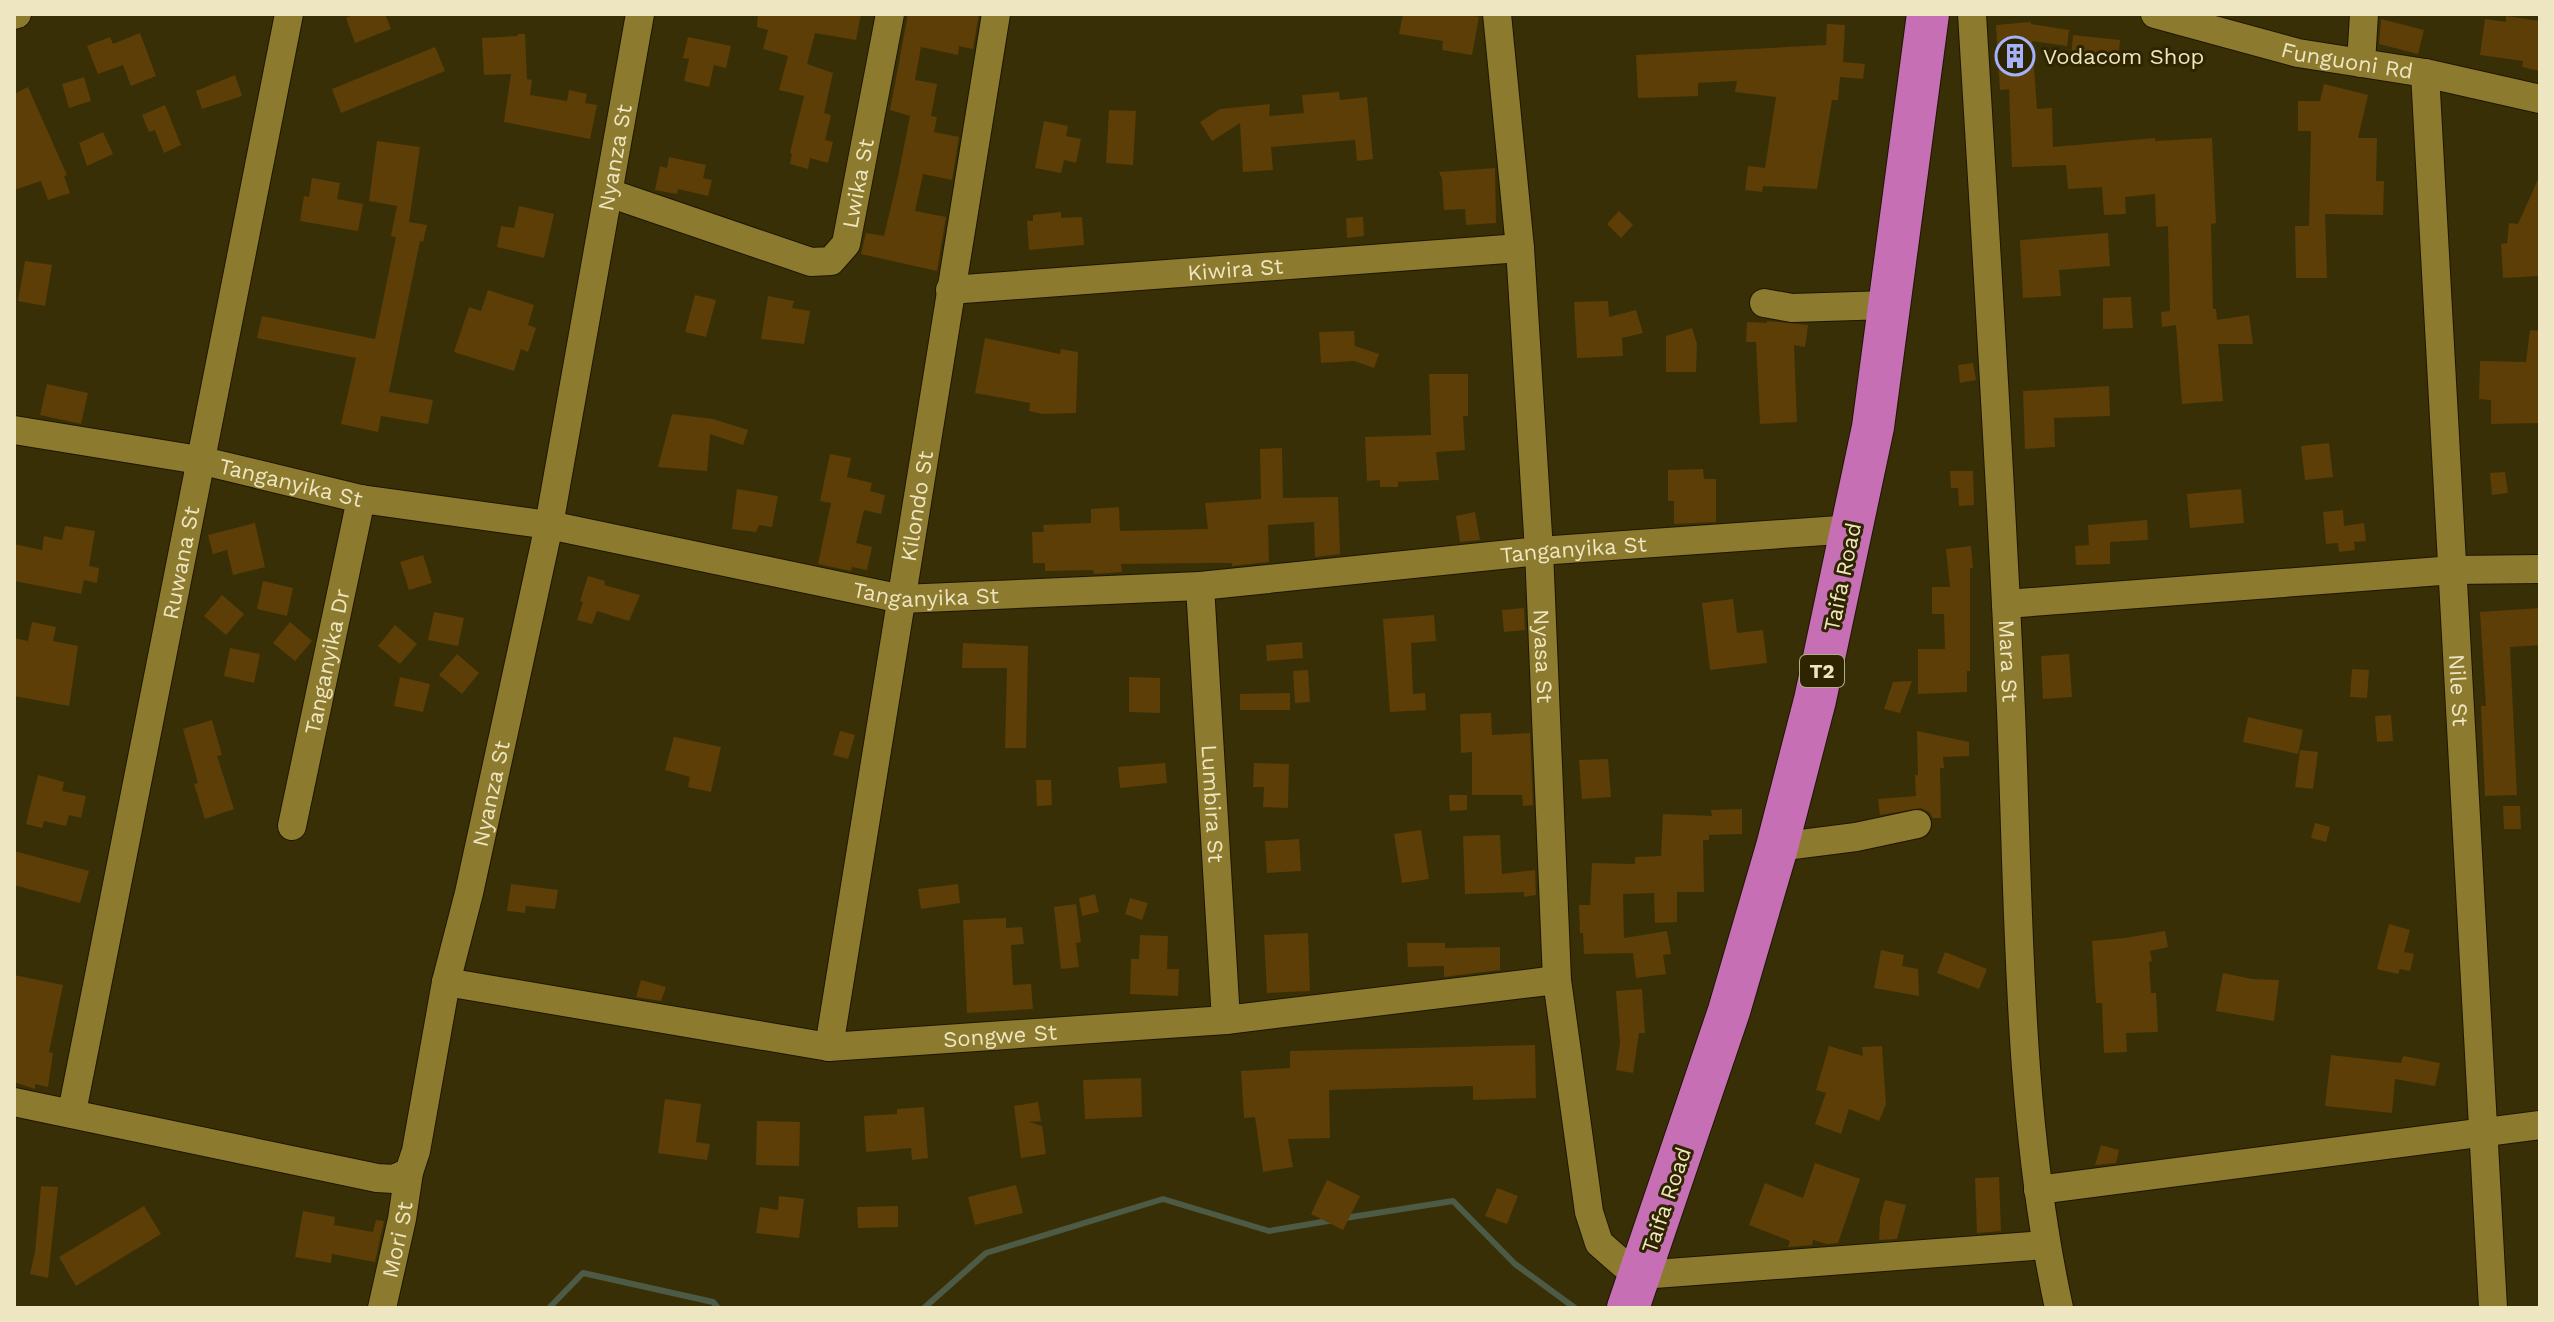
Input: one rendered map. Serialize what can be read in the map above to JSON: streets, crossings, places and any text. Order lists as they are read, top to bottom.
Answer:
{
  "streets": {
    "highway": ["Taifa Road", "T2"],
    "street": [
      "Funguoni Rd",
      "Nyanza St",
      "Lwika St",
      "Kiwira St",
      "Tanganyika St",
      "Kilondo St",
      "Ruwana St",
      "Nyasa St",
      "Tanganyika Dr",
      "Mara St",
      "Nile St",
      "Lumbira St",
      "Songwe St",
      "Mori St"
    ]
  },
  "crossings": [
    ["Funguoni Rd", "Nile St"],
    ["Nyanza St", "Lwika St"],
    ["Nyanza St", "Tanganyika St"],
    ["Nyanza St", "Songwe St"],
    ["Nyanza St", "Mori St"],
    ["Kiwira St", "Kilondo St"],
    ["Kiwira St", "Nyasa St"],
    ["Tanganyika St", "Kilondo St"],
    ["Tanganyika St", "Ruwana St"],
    ["Tanganyika St", "Taifa Road"],
    ["Tanganyika St", "Nyasa St"],
    ["Tanganyika St", "Tanganyika Dr"],
    ["Tanganyika St", "Lumbira St"],
    ["Kilondo St", "Songwe St"],
    ["Taifa Road", "Nyasa St"],
    ["Nyasa St", "Songwe St"],
    ["Lumbira St", "Songwe St"]
  ],
  "places": {
    "building": ["Vodacom Shop"]
  }
}
